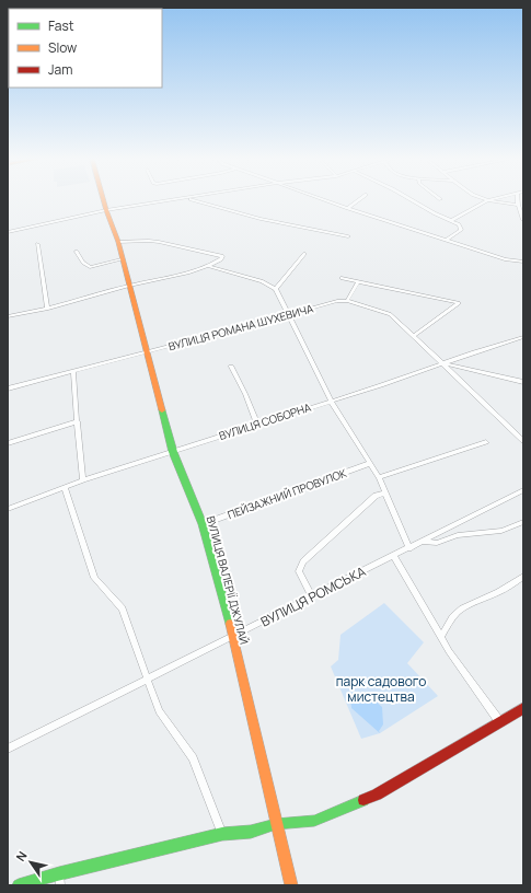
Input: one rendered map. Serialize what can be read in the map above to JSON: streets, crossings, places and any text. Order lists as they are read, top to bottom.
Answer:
{
  "streets": {
    "street": [
      "ВУЛИЦЯ РОМАНА ШУХЕВИЧА",
      "ВУЛИЦЯ СОБОРНА",
      "ПЕЙЗАЖНИЙ ПРОВУЛОК",
      "ВУЛИЦЯ ВАЛЕРІЇ ДЖУЛАЙ",
      "ВУЛИЦЯ РОМСЬКА"
    ]
  },
  "crossings": [
    ["ВУЛИЦЯ РОМАНА ШУХЕВИЧА", "ВУЛИЦЯ СОБОРНА"],
    ["ВУЛИЦЯ РОМАНА ШУХЕВИЧА", "ВУЛИЦЯ ВАЛЕРІЇ ДЖУЛАЙ"],
    ["ВУЛИЦЯ СОБОРНА", "ВУЛИЦЯ ВАЛЕРІЇ ДЖУЛАЙ"],
    ["ПЕЙЗАЖНИЙ ПРОВУЛОК", "ВУЛИЦЯ ВАЛЕРІЇ ДЖУЛАЙ"],
    ["ВУЛИЦЯ ВАЛЕРІЇ ДЖУЛАЙ", "ВУЛИЦЯ РОМСЬКА"]
  ],
  "parks": ["парк садового мистецтва"],
  "legend": ["Fast", "Slow", "Jam"],
  "north": "top left"
}
